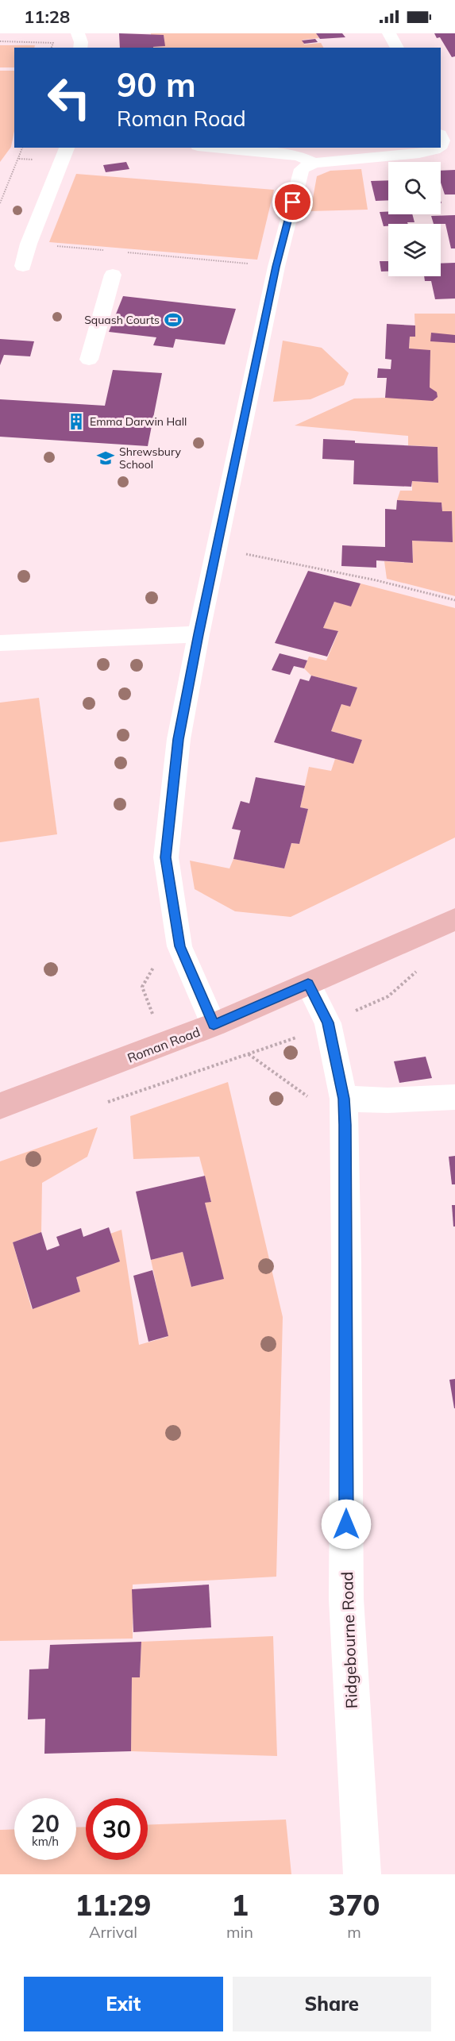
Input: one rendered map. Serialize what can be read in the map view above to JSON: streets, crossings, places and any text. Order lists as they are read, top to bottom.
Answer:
{
  "streets": {
    "main road": ["Roman Road"],
    "street": ["Ridgebourne Road"]
  },
  "crossings": [
    ["Roman Road", "Ridgebourne Road"]
  ],
  "places": {
    "sports": ["Squash Courts"],
    "building": ["Emma Darwin Hall"],
    "school or university": ["Shrewsbury School"]
  },
  "page": {
    "status": "11:28",
    "turn": ["90 m", "Roman Road"],
    "speed": "20 km/h",
    "limit": "30",
    "eta": [
      "11:29",
      "Arrival",
      "1",
      "min",
      "370",
      "m"
    ],
    "buttons": ["Exit", "Share"]
  }
}
